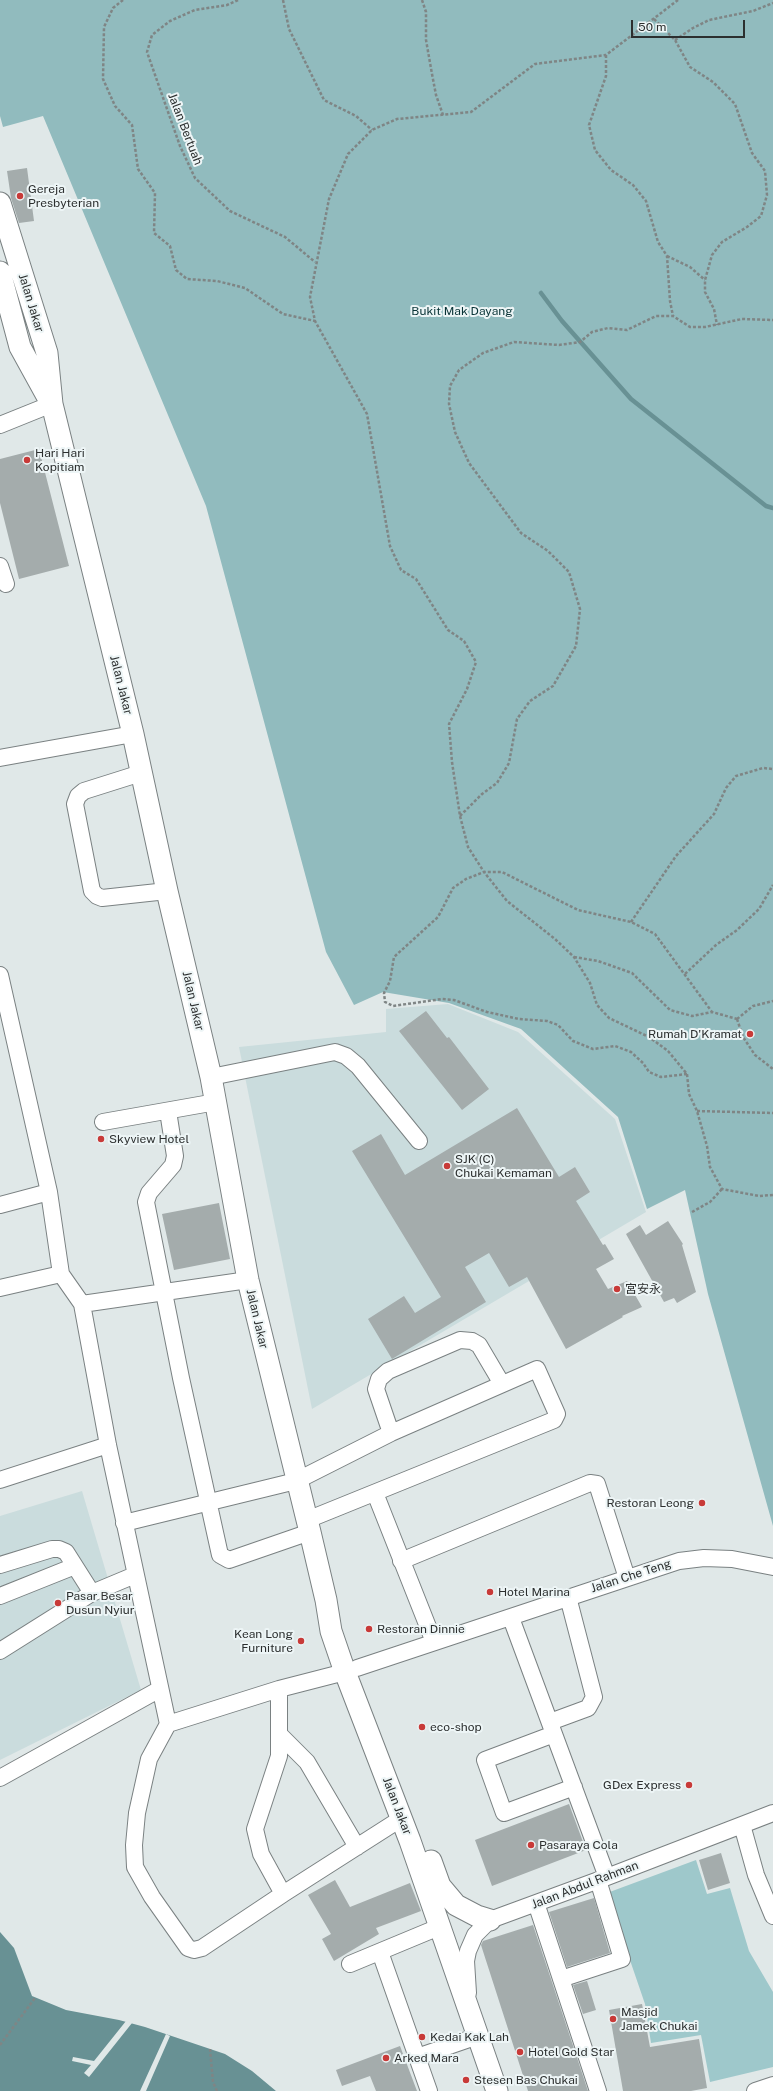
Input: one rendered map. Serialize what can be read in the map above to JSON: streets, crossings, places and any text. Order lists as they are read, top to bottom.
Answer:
{
  "streets": {
    "main road": ["Jalan Jakar"],
    "street": ["Jalan Che Teng", "Jalan Abdul Rahman"],
    "path": ["Jalan Bertuah"]
  },
  "crossings": [
    ["Jalan Jakar", "Jalan Che Teng"],
    ["Jalan Jakar", "Jalan Abdul Rahman"]
  ],
  "parks": ["Bukit Mak Dayang"],
  "places": [
    "Gereja Presbyterian",
    "Hari Hari Kopitiam",
    "Rumah D'Kramat",
    "Skyview Hotel",
    "SJK (C) Chukai Kemaman",
    "宮安永",
    "Restoran Leong",
    "Hotel Marina",
    "Pasar Besar Dusun Nyiur",
    "Restoran Dinnie",
    "Kean Long Furniture",
    "eco-shop",
    "GDex Express",
    "Pasaraya Cola",
    "Masjid Jamek Chukai",
    "Kedai Kak Lah",
    "Hotel Gold Star",
    "Arked Mara",
    "Stesen Bas Chukai"
  ],
  "scale_bar": "50 m"
}
